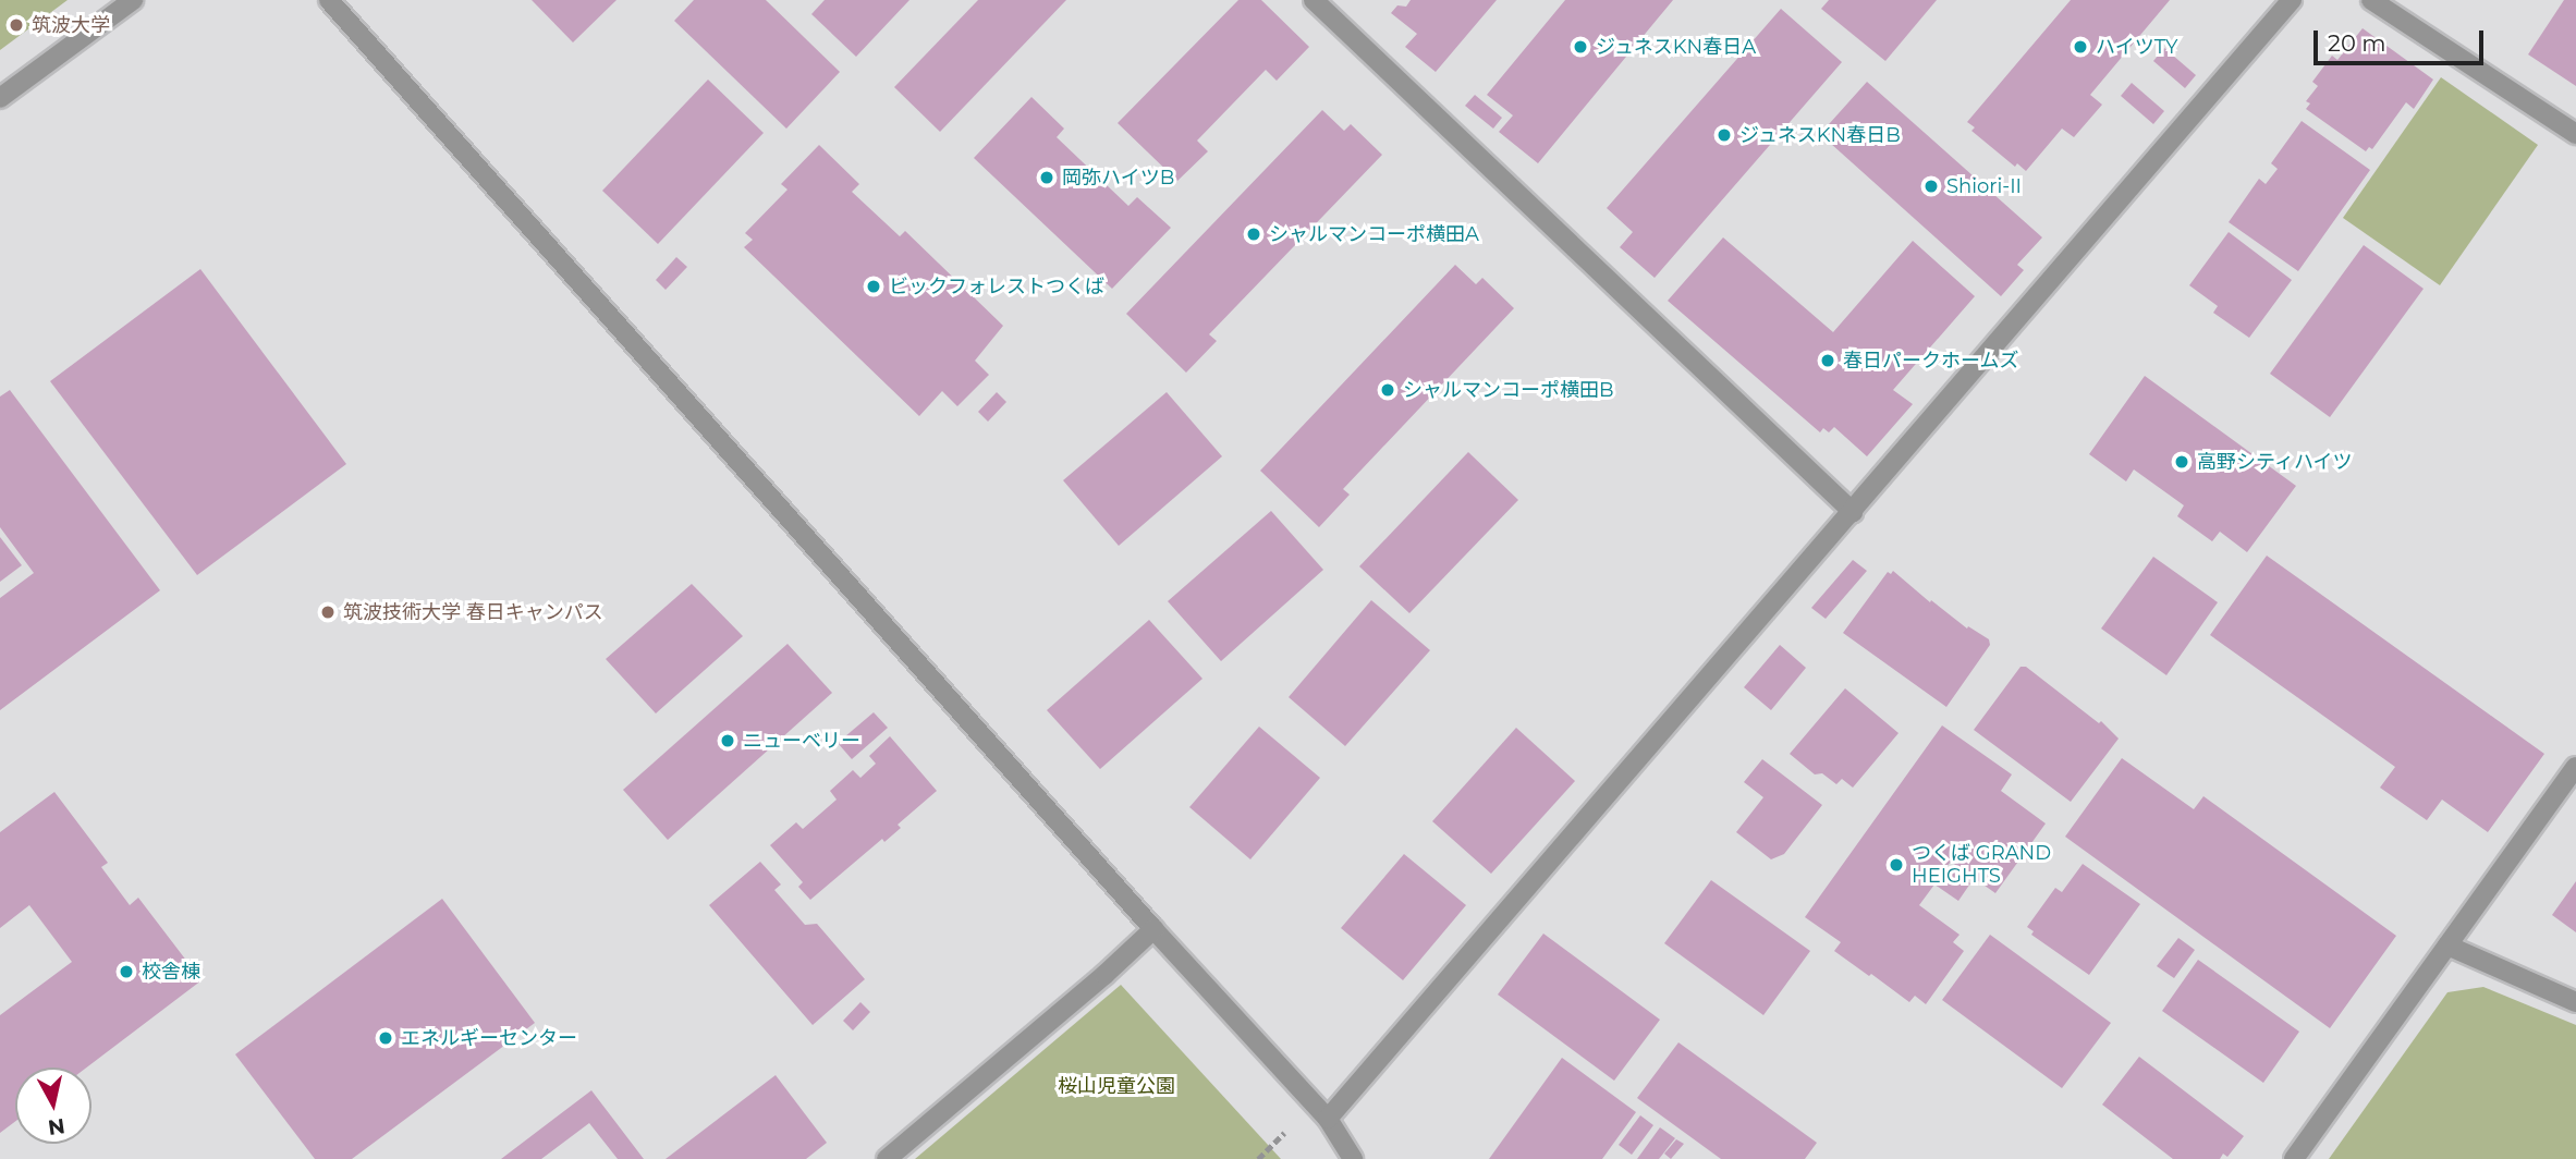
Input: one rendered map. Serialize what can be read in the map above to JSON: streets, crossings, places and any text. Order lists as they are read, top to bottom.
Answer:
{
  "parks": ["桜山児童公園"],
  "places": [
    "筑波大学",
    "ジュネスKN春日A",
    "ハイツTY",
    "ジュネスKN春日B",
    "岡弥ハイツB",
    "Shiori-II",
    "シャルマンコーポ横田A",
    "ビックフォレストつくば",
    "春日パークホームズ",
    "シャルマンコーポ横田B",
    "高野シティハイツ",
    "筑波技術大学 春日キャンパス",
    "ニューベリー",
    "つくば GRAND HEIGHTS",
    "校舎棟",
    "エネルギーセンター"
  ],
  "scale_bar": "20 m",
  "north": "bottom"
}
